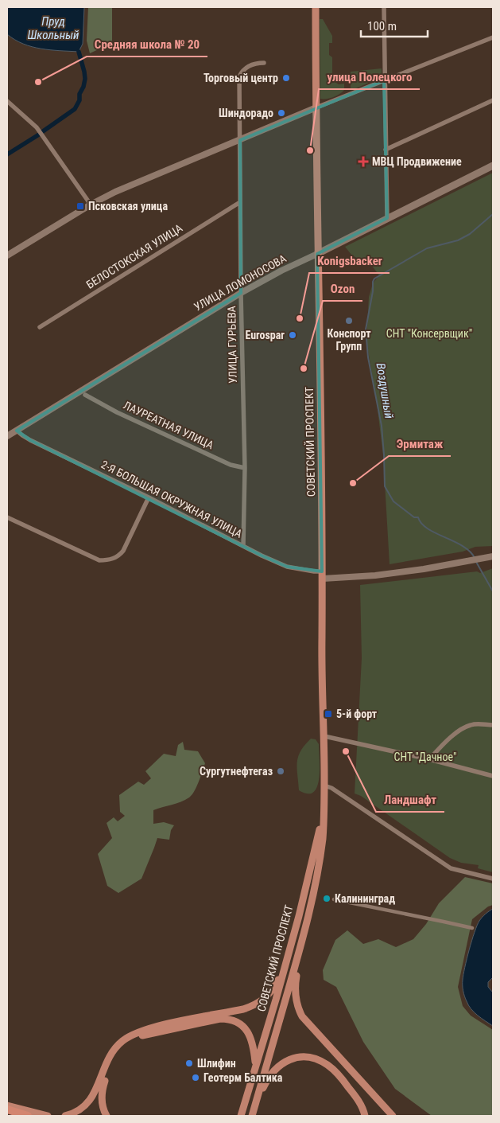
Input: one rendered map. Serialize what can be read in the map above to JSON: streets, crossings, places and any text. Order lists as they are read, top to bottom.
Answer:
{
  "streets": {
    "main road": ["УЛИЦА ЛОМОНОСОВА", "СОВЕТСКИЙ ПРОСПЕКТ"],
    "street": [
      "БЕЛОСТОКСКАЯ УЛИЦА",
      "УЛИЦА ГУРЬЕВА",
      "ЛАУРЕАТНАЯ УЛИЦА",
      "2-Я БОЛЬШАЯ ОКРУЖНАЯ УЛИЦА"
    ]
  },
  "crossings": [
    ["БЕЛОСТОКСКАЯ УЛИЦА", "УЛИЦА ГУРЬЕВА"],
    ["УЛИЦА ЛОМОНОСОВА", "УЛИЦА ГУРЬЕВА"],
    ["УЛИЦА ЛОМОНОСОВА", "СОВЕТСКИЙ ПРОСПЕКТ"],
    ["УЛИЦА ЛОМОНОСОВА", "2-Я БОЛЬШАЯ ОКРУЖНАЯ УЛИЦА"],
    ["УЛИЦА ГУРЬЕВА", "ЛАУРЕАТНАЯ УЛИЦА"],
    ["УЛИЦА ГУРЬЕВА", "2-Я БОЛЬШАЯ ОКРУЖНАЯ УЛИЦА"],
    ["СОВЕТСКИЙ ПРОСПЕКТ", "2-Я БОЛЬШАЯ ОКРУЖНАЯ УЛИЦА"]
  ],
  "water": ["Пруд Школьный", "Воздушный"],
  "parks": ["СНТ \"Консервщик\"", "СНТ \"Дачное\""],
  "places": {
    "other": [
      "Торговый центр",
      "Средняя школа № 20",
      "Шиндорадо",
      "улица Полецкого",
      "Konigsbacker",
      "Конспорт Групп",
      "Eurospar",
      "Ozon",
      "Эрмитаж",
      "Ландшафт",
      "Сургутнефтегаз",
      "Калининград",
      "Шлифин",
      "Геотерм Балтика"
    ],
    "health": ["МВЦ Продвижение"],
    "transit": ["Псковская улица", "5-й форт"]
  },
  "scale_bar": "100 m"
}
